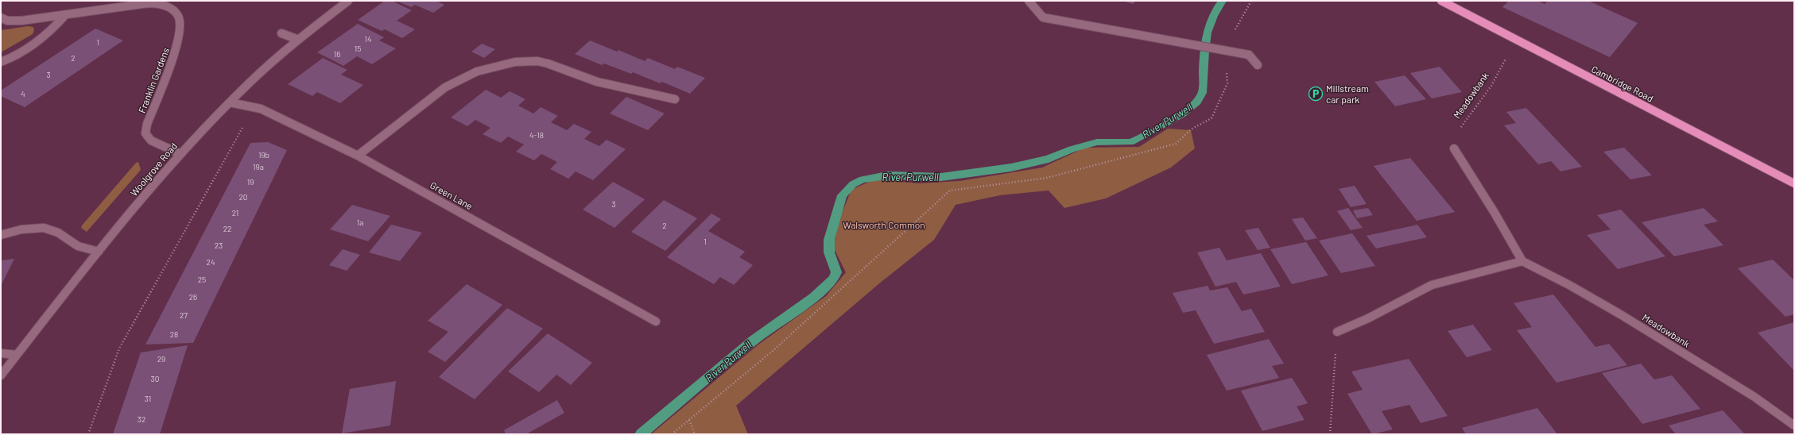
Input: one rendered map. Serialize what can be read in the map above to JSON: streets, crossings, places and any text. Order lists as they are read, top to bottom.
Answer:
{
  "streets": {
    "main road": ["Cambridge Road"],
    "street": [
      "Franklin Gardens",
      "Meadowbank",
      "Woolgrove Road",
      "Green Lane"
    ]
  },
  "crossings": [
    ["Franklin Gardens", "Woolgrove Road"],
    ["Cambridge Road", "Meadowbank"],
    ["Woolgrove Road", "Green Lane"]
  ],
  "water": ["River Purwell"],
  "parks": ["Walsworth Common"],
  "places": {
    "parking": ["Millstream car park"]
  },
  "house_numbers": [
    "14",
    "1",
    "15",
    "16",
    "2",
    "3",
    "4",
    "4-18",
    "19b",
    "19a",
    "19",
    "20",
    "3",
    "21",
    "1a",
    "2",
    "22",
    "1",
    "23",
    "24",
    "25",
    "26",
    "27",
    "28",
    "29",
    "30",
    "31",
    "32"
  ]
}
